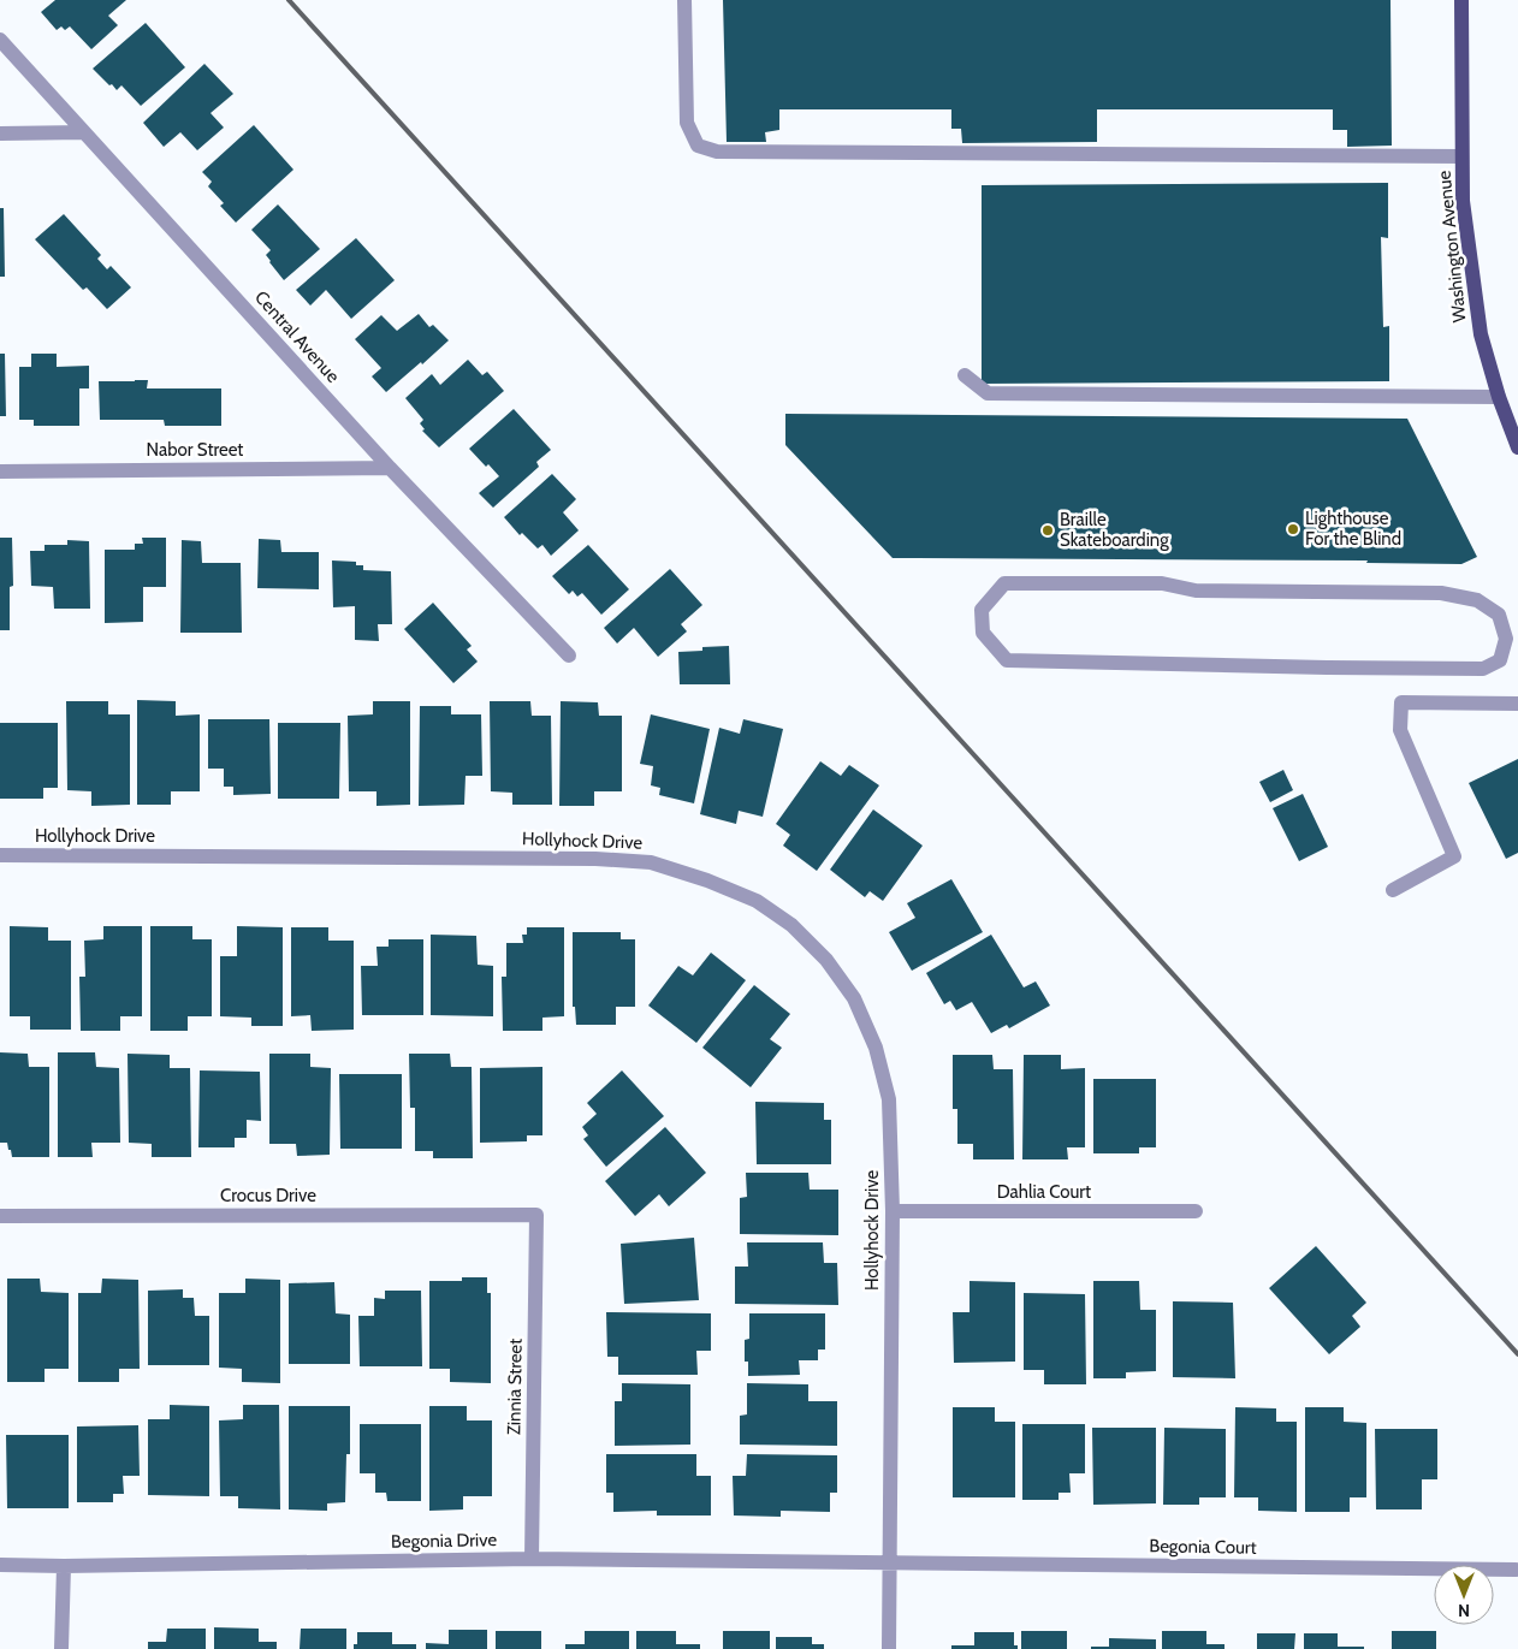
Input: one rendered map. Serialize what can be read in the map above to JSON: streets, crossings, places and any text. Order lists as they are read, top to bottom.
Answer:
{
  "streets": {
    "main road": ["Washington Avenue"],
    "street": [
      "Central Avenue",
      "Nabor Street",
      "Hollyhock Drive",
      "Dahlia Court",
      "Crocus Drive",
      "Zinnia Street",
      "Begonia Drive",
      "Begonia Court"
    ]
  },
  "crossings": [
    ["Central Avenue", "Nabor Street"],
    ["Hollyhock Drive", "Dahlia Court"],
    ["Hollyhock Drive", "Begonia Drive"],
    ["Hollyhock Drive", "Begonia Court"],
    ["Crocus Drive", "Zinnia Street"],
    ["Zinnia Street", "Begonia Drive"],
    ["Begonia Drive", "Begonia Court"]
  ],
  "places": ["Lighthouse For the Blind", "Braille Skateboarding"],
  "north": "bottom"
}
